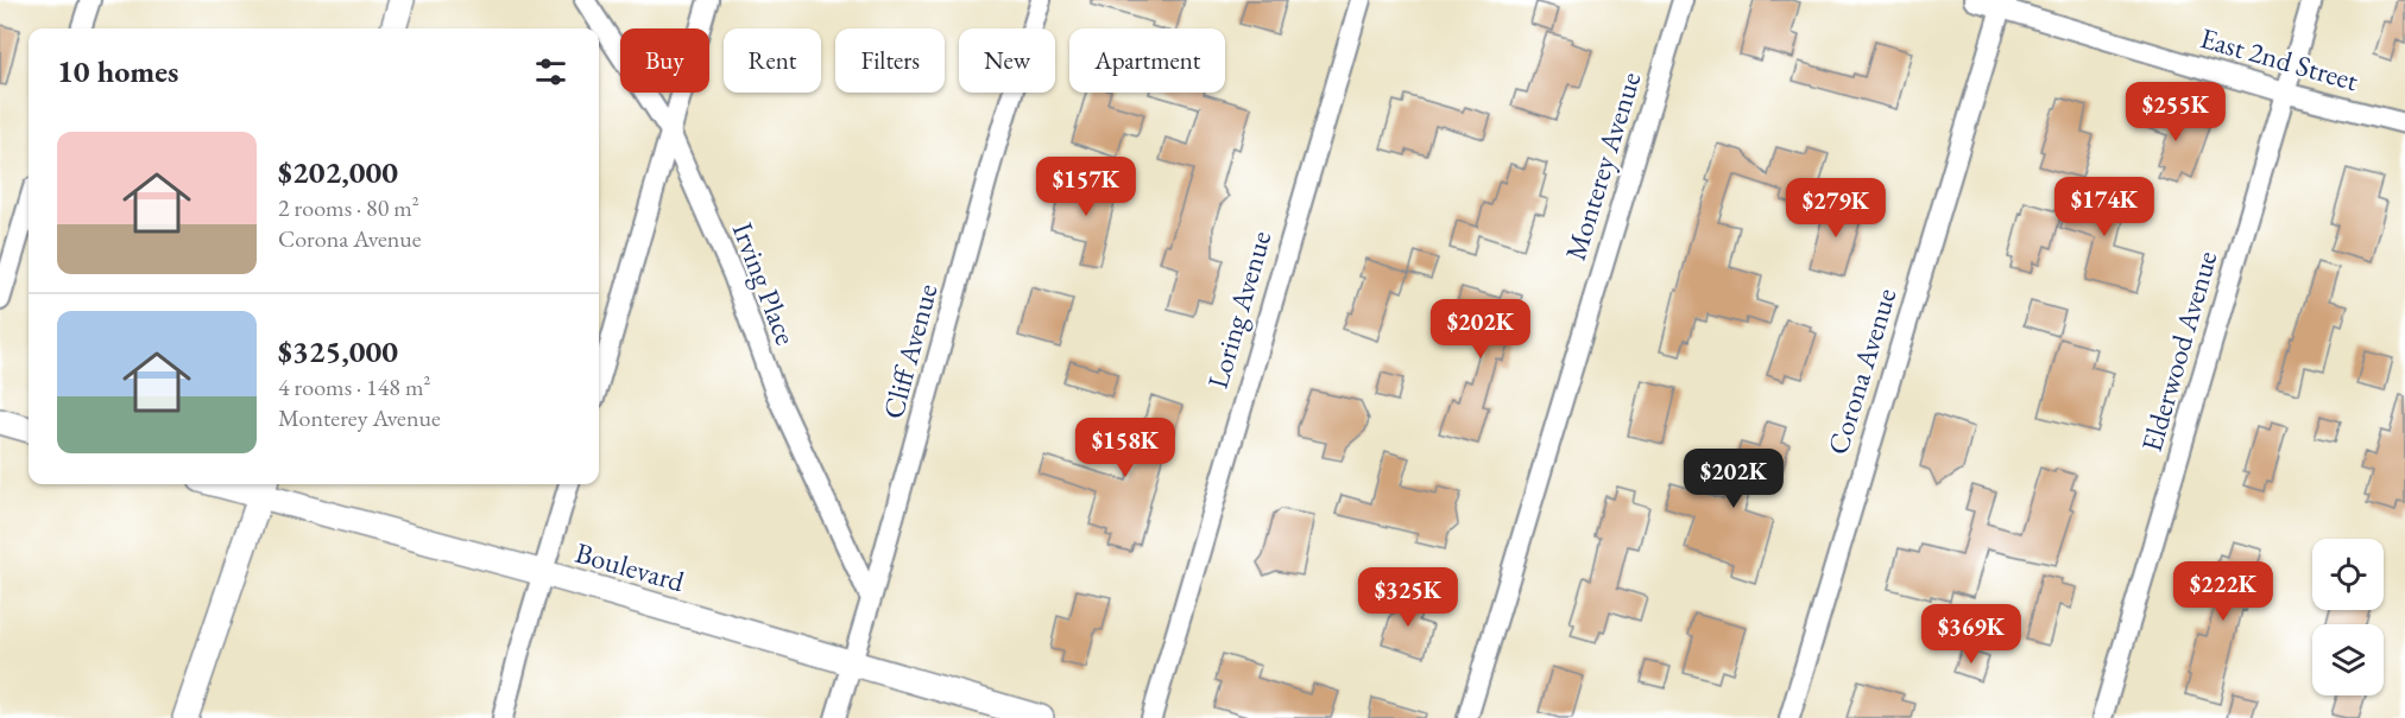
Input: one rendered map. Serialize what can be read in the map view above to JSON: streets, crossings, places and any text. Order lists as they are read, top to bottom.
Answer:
{
  "streets": {
    "street": [
      "East 2nd Street",
      "Monterey Avenue",
      "Irving Place",
      "Loring Avenue",
      "Cliff Avenue",
      "Elderwood Avenue",
      "Corona Avenue",
      "Boulevard"
    ]
  },
  "crossings": [
    ["East 2nd Street", "Elderwood Avenue"],
    ["East 2nd Street", "Corona Avenue"],
    ["Irving Place", "Cliff Avenue"],
    ["Cliff Avenue", "Boulevard"]
  ],
  "page": {
    "chip": [
      "Buy",
      "Rent",
      "Filters",
      "New",
      "Apartment"
    ],
    "heading": "10 homes",
    "price": [
      "$255K",
      "$157K",
      "$174K",
      "$279K",
      "$202K",
      "$158K",
      "$202K",
      "$222K",
      "$325K",
      "$369K"
    ],
    "list": [
      {
        "name": "$202,000",
        "note": "2 rooms · 80 m² · Corona Avenue"
      },
      {
        "name": "$325,000",
        "note": "4 rooms · 148 m² · Monterey Avenue"
      }
    ]
  }
}
